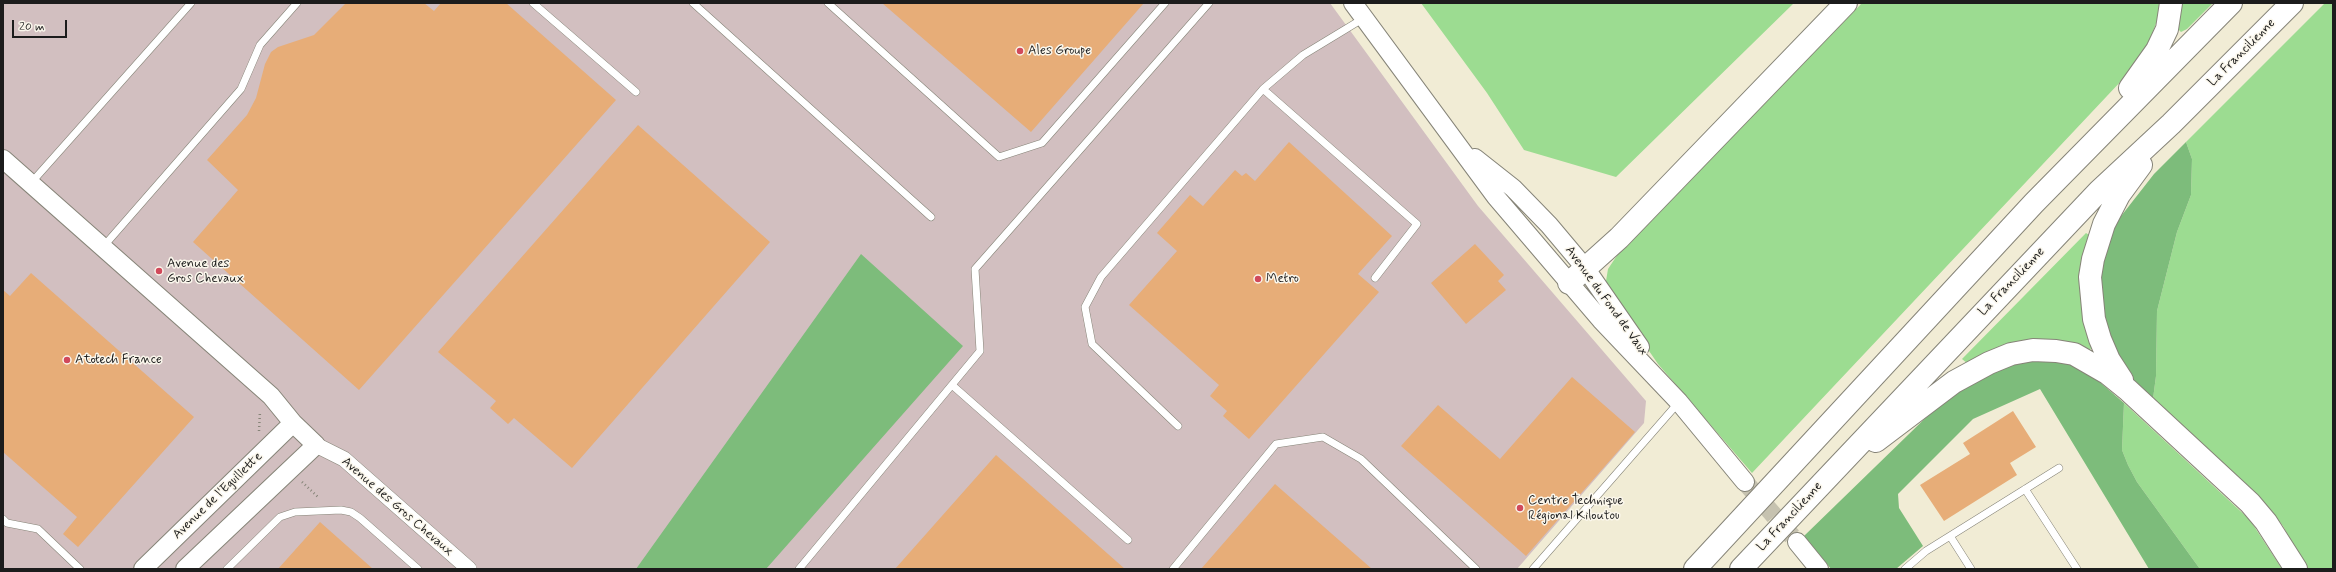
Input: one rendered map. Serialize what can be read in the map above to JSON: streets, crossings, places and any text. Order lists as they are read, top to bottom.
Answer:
{
  "streets": {
    "highway": ["La Francilienne"],
    "street": ["Avenue du Fond de Vaux", "Avenue de l'Eguillette", "Avenue des Gros Chevaux"]
  },
  "crossings": [
    ["Avenue de l'Eguillette", "Avenue des Gros Chevaux"]
  ],
  "places": [
    "Ales Groupe",
    "Avenue des Gros Chevaux",
    "Metro",
    "Atotech France",
    "Centre Technique Régional Kiloutou"
  ],
  "scale_bar": "20 m"
}
